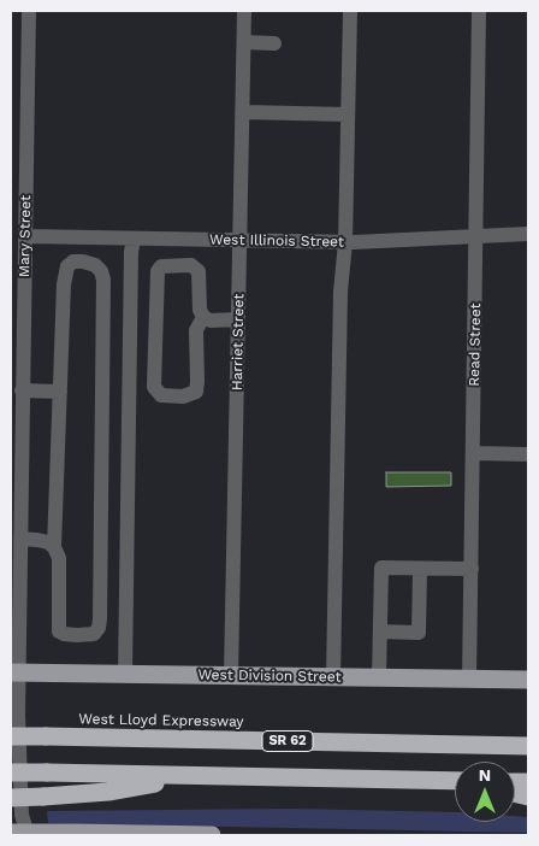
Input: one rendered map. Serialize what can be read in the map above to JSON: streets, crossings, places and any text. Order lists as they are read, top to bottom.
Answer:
{
  "streets": {
    "highway": ["West Lloyd Expressway", "SR 62"],
    "main road": ["West Division Street"],
    "street": [
      "Mary Street",
      "West Illinois Street",
      "Harriet Street",
      "Read Street"
    ]
  },
  "crossings": [
    ["Mary Street", "West Illinois Street"],
    ["Mary Street", "West Division Street"],
    ["West Illinois Street", "Harriet Street"],
    ["West Illinois Street", "Read Street"],
    ["Harriet Street", "West Division Street"],
    ["Read Street", "West Division Street"]
  ],
  "north": "top"
}
